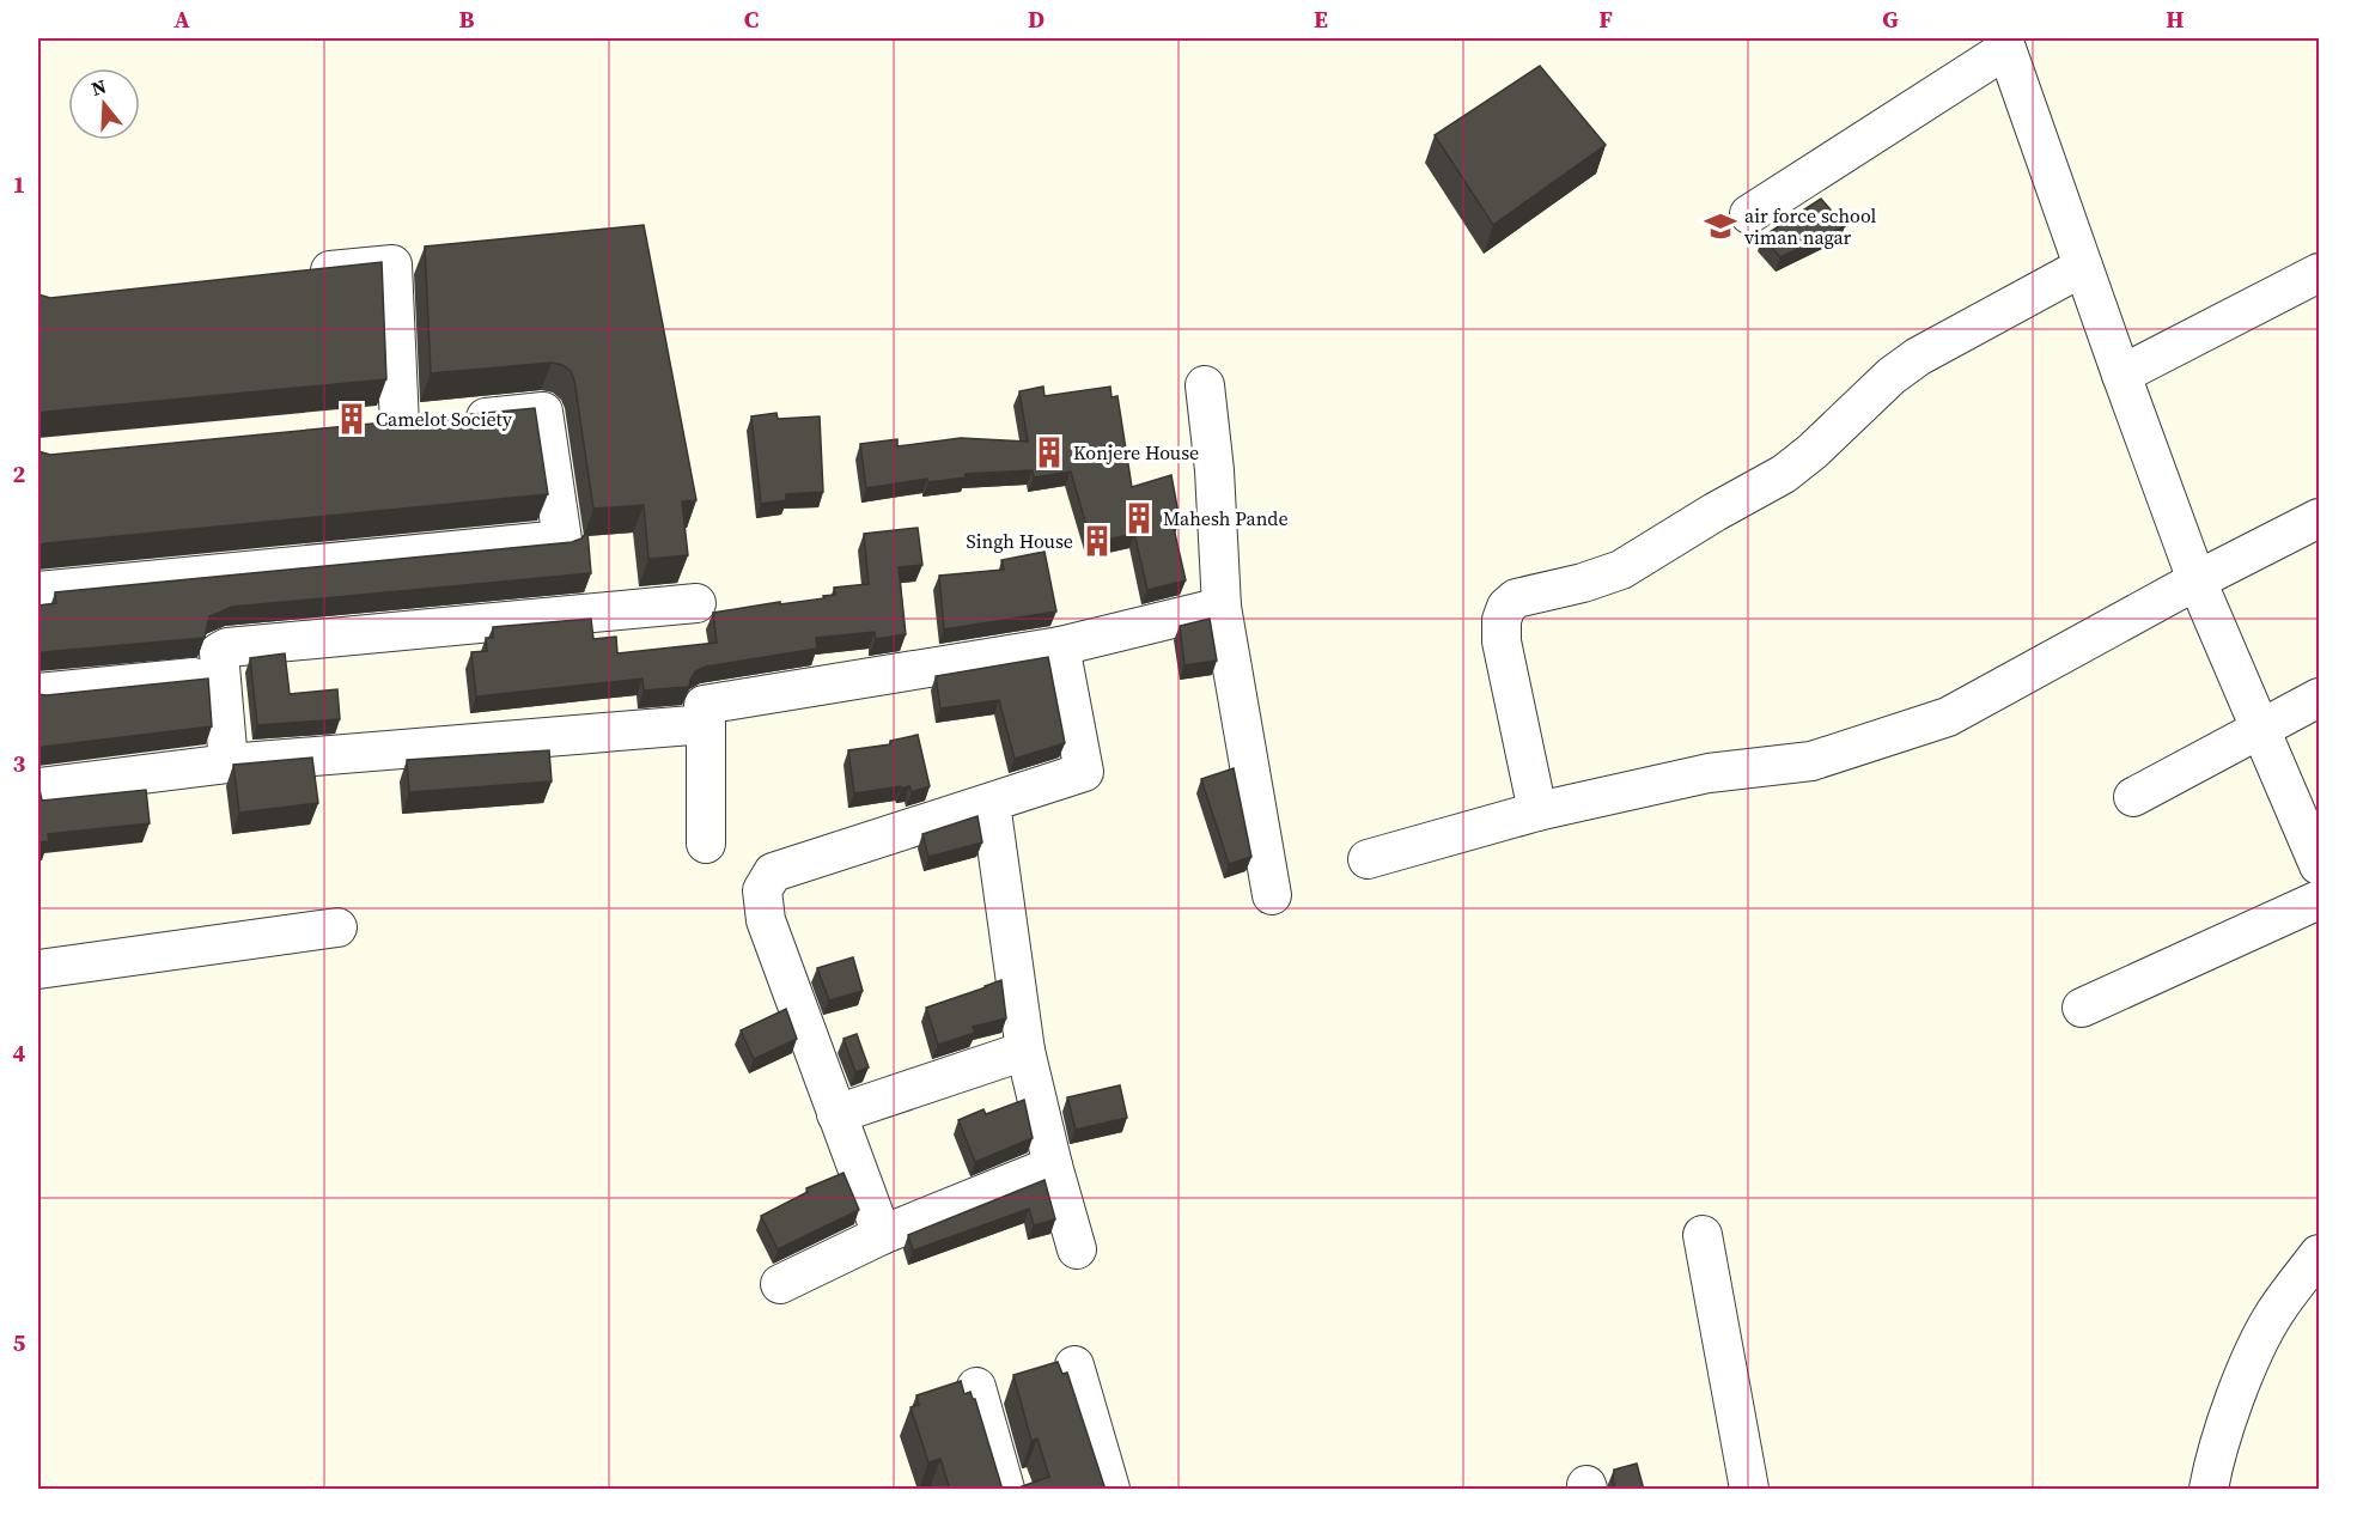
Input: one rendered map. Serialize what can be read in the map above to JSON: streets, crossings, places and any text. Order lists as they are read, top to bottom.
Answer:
{
  "places": {
    "school or university": ["air force school viman nagar"],
    "building": [
      "Camelot Society",
      "Konjere House",
      "Mahesh Pande",
      "Singh House"
    ]
  },
  "north": "top",
  "grid": {
    "columns": [
      "A",
      "B",
      "C",
      "D",
      "E",
      "F",
      "G",
      "H"
    ],
    "rows": [
      "1",
      "2",
      "3",
      "4",
      "5"
    ]
  }
}
